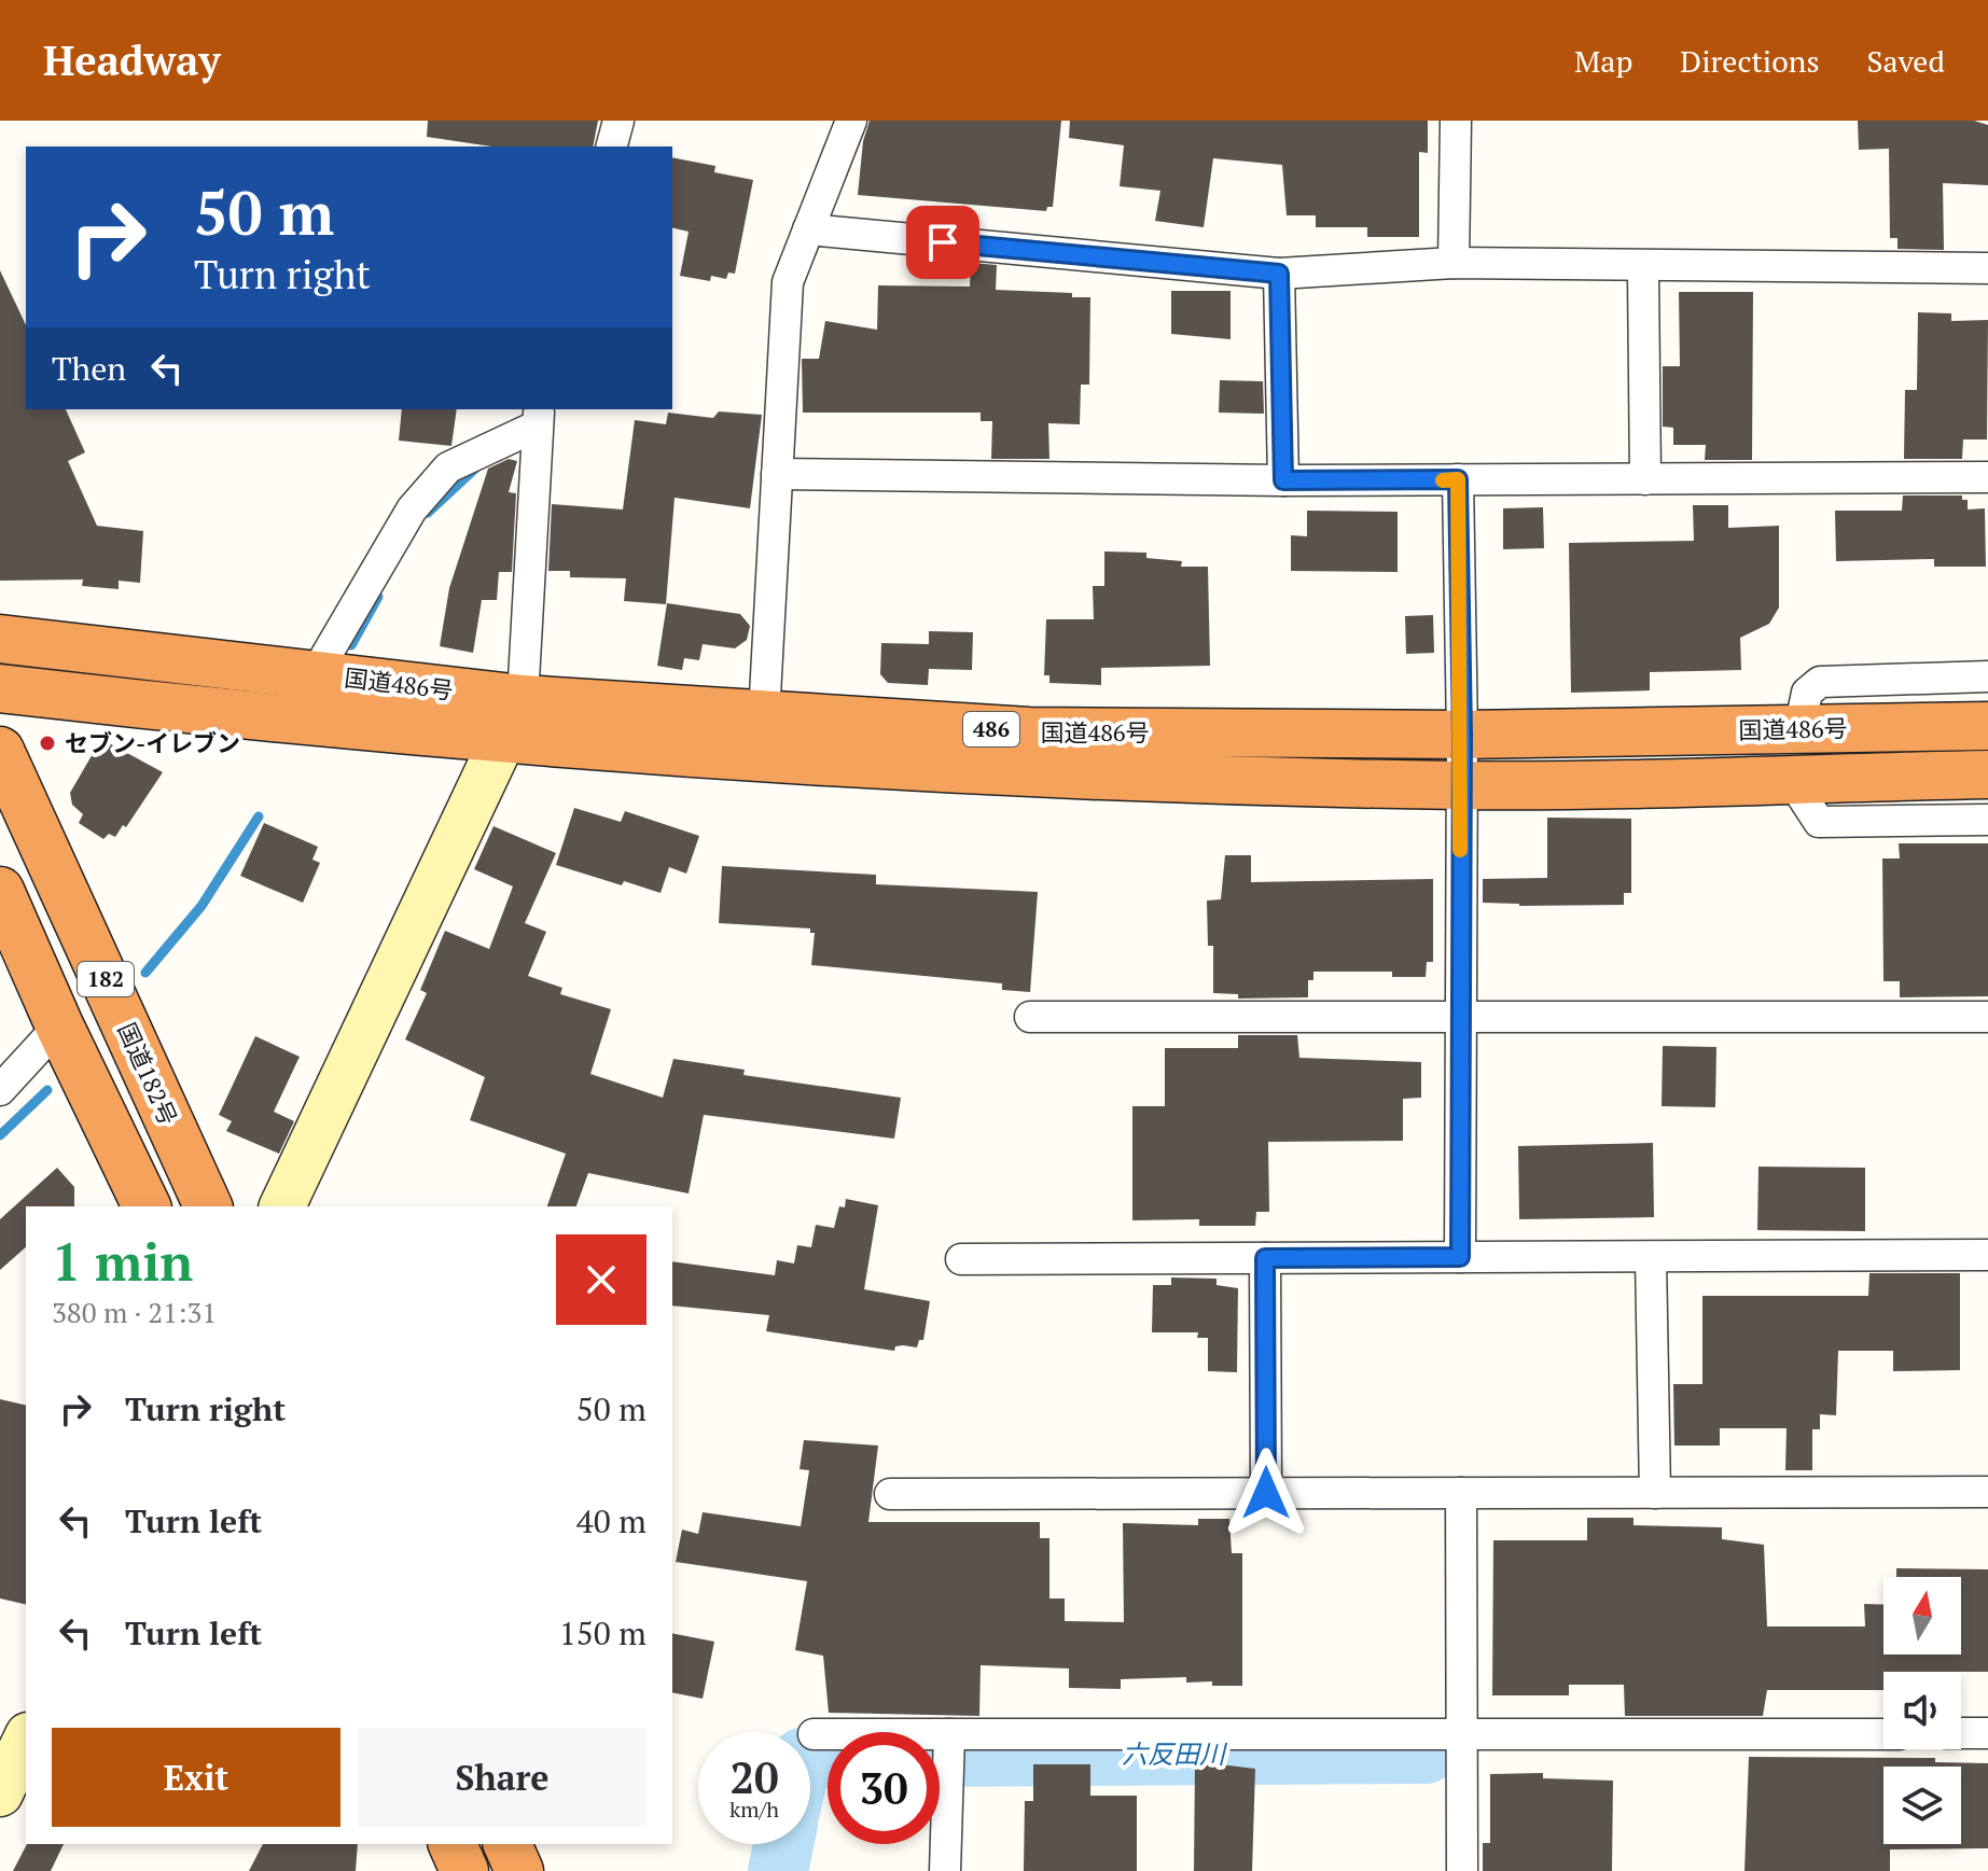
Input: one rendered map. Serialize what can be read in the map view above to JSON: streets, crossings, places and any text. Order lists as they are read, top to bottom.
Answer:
{
  "streets": {
    "highway": [
      "国道486号",
      "486",
      "182",
      "国道182号"
    ]
  },
  "water": ["六反田川"],
  "places": ["セブン-イレブン"],
  "north": "top",
  "page": {
    "header": "Headway",
    "nav": ["Map", "Directions", "Saved"],
    "turn": ["50 m", "Turn right"],
    "then": "Then",
    "heading": ["1 min", "380 m · 21:31"],
    "list": [
      {
        "name": "Turn right",
        "value": "50 m"
      },
      {
        "name": "Turn left",
        "value": "40 m"
      },
      {
        "name": "Turn left",
        "value": "150 m"
      }
    ],
    "buttons": ["Exit", "Share"],
    "speed": "20 km/h",
    "limit": "30"
  }
}
